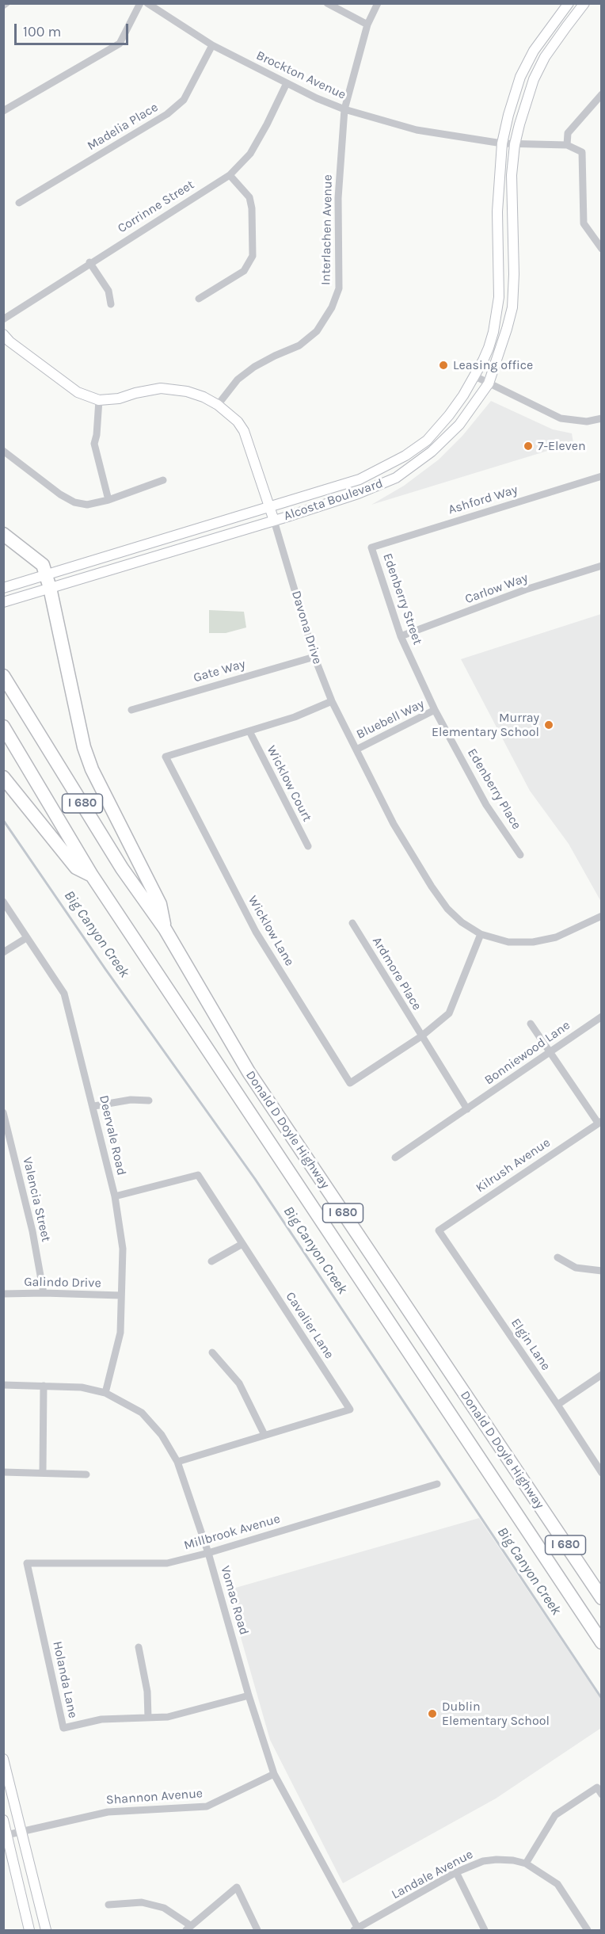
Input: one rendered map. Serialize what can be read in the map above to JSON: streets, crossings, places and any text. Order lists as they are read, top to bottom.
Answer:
{
  "streets": {
    "highway": ["I 680", "Donald D Doyle Highway"],
    "main road": ["Alcosta Boulevard", "Davona Drive"],
    "street": [
      "Brockton Avenue",
      "Madelia Place",
      "Corrinne Street",
      "Interlachen Avenue",
      "Ashford Way",
      "Carlow Way",
      "Edenberry Street",
      "Gate Way",
      "Bluebell Way",
      "Wicklow Court",
      "Edenberry Place",
      "Wicklow Lane",
      "Ardmore Place",
      "Bonniewood Lane",
      "Deervale Road",
      "Kilrush Avenue",
      "Valencia Street",
      "Galindo Drive",
      "Cavalier Lane",
      "Elgin Lane",
      "Millbrook Avenue",
      "Vomac Road",
      "Holanda Lane",
      "Shannon Avenue",
      "Landale Avenue"
    ]
  },
  "crossings": [
    ["Brockton Avenue", "Madelia Place"],
    ["Brockton Avenue", "Corrinne Street"],
    ["Brockton Avenue", "Interlachen Avenue"],
    ["Brockton Avenue", "Alcosta Boulevard"],
    ["Interlachen Avenue", "Davona Drive"],
    ["Alcosta Boulevard", "Davona Drive"],
    ["Ashford Way", "Edenberry Street"],
    ["Carlow Way", "Edenberry Street"],
    ["Edenberry Street", "Bluebell Way"],
    ["Edenberry Street", "Edenberry Place"],
    ["Davona Drive", "Gate Way"],
    ["Davona Drive", "Bluebell Way"],
    ["Davona Drive", "Wicklow Lane"],
    ["Bluebell Way", "Edenberry Place"],
    ["Wicklow Court", "Wicklow Lane"],
    ["Wicklow Lane", "Ardmore Place"],
    ["Ardmore Place", "Bonniewood Lane"],
    ["Deervale Road", "Galindo Drive"],
    ["Deervale Road", "Cavalier Lane"],
    ["Deervale Road", "Vomac Road"],
    ["Kilrush Avenue", "Elgin Lane"],
    ["Valencia Street", "Galindo Drive"],
    ["Cavalier Lane", "Vomac Road"],
    ["Millbrook Avenue", "Vomac Road"],
    ["Millbrook Avenue", "Holanda Lane"],
    ["Vomac Road", "Holanda Lane"],
    ["Vomac Road", "Shannon Avenue"],
    ["Vomac Road", "Landale Avenue"]
  ],
  "water": ["Big Canyon Creek"],
  "places": [
    "Leasing office",
    "7-Eleven",
    "Murray Elementary School",
    "Dublin Elementary School"
  ],
  "scale_bar": "100 m"
}
